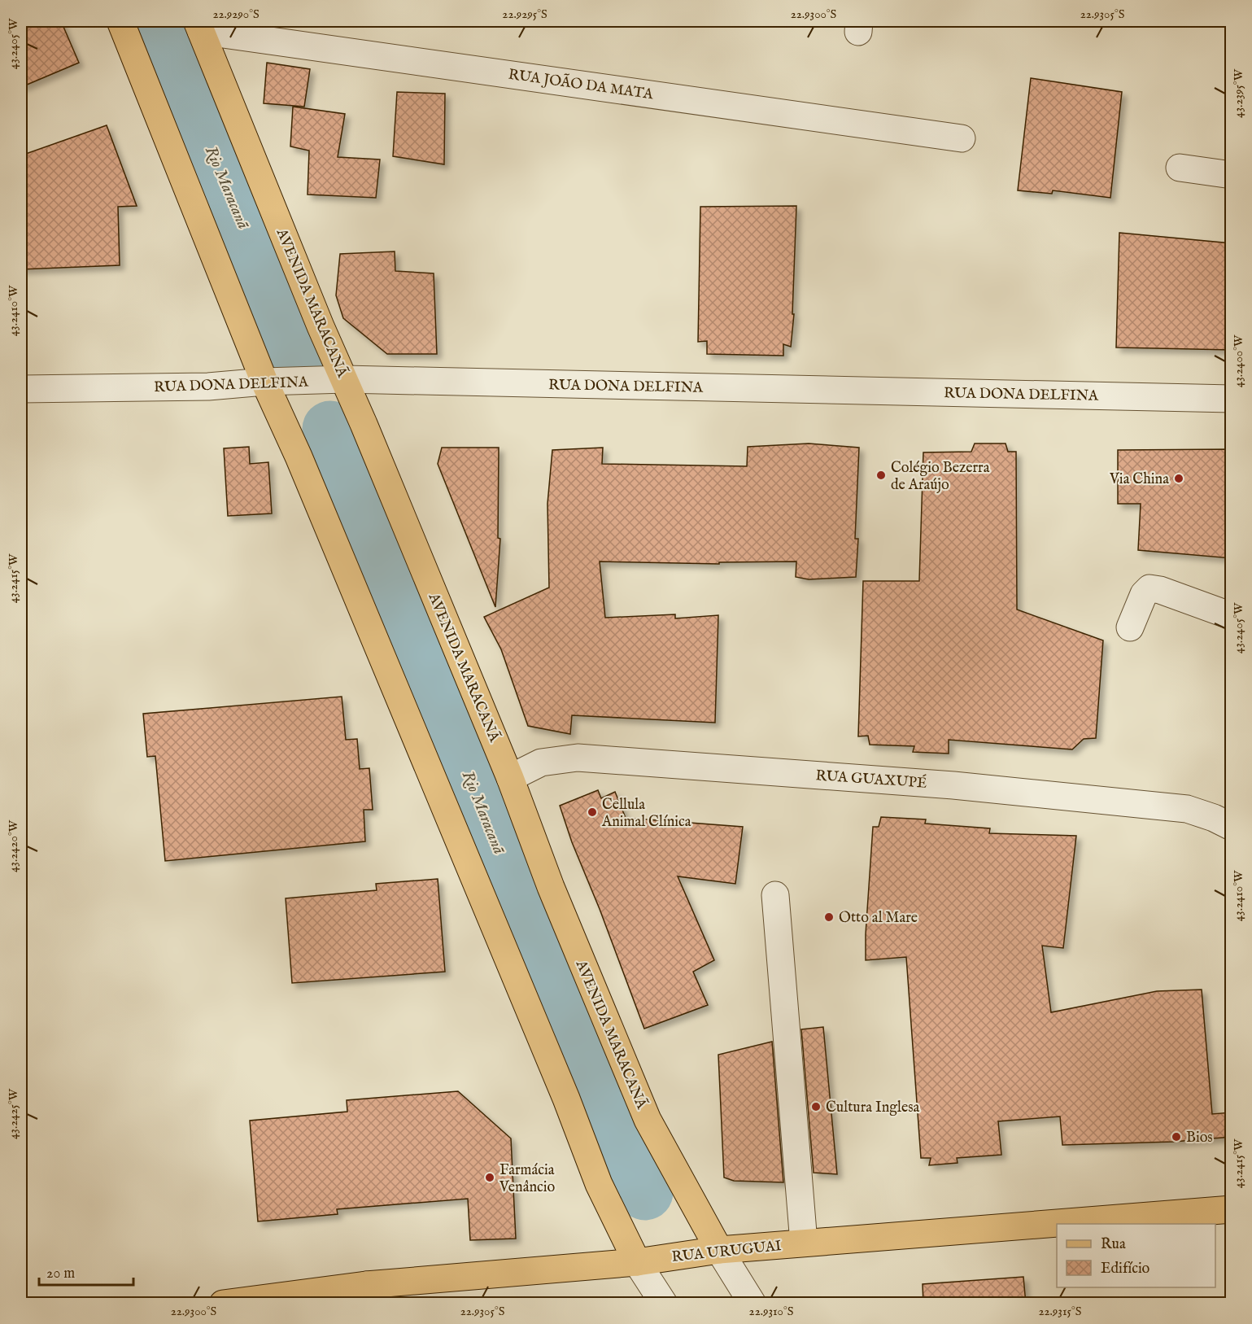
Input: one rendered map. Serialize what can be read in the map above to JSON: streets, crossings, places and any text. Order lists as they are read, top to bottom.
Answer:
{
  "streets": {
    "main road": ["AVENIDA MARACANÃ", "RUA URUGUAI"],
    "street": ["RUA JOÃO DA MATA", "RUA DONA DELFINA", "RUA GUAXUPÉ"]
  },
  "crossings": [
    ["RUA JOÃO DA MATA", "AVENIDA MARACANÃ"],
    ["AVENIDA MARACANÃ", "RUA DONA DELFINA"],
    ["AVENIDA MARACANÃ", "RUA GUAXUPÉ"],
    ["AVENIDA MARACANÃ", "RUA URUGUAI"]
  ],
  "water": ["Rio Maracanã"],
  "places": [
    "Colégio Bezerra de Araújo",
    "Via China",
    "Cellula Animal Clínica",
    "Otto al Mare",
    "Cultura Inglesa",
    "Bios",
    "Farmácia Venâncio"
  ],
  "legend": ["Rua", "Edifício"],
  "scale_bar": "20 m",
  "coordinates": [
    "22.9290°S",
    "22.9295°S",
    "22.9300°S",
    "22.9305°S",
    "43.2405°W",
    "43.2395°W",
    "43.2410°W",
    "43.2400°W",
    "43.2415°W",
    "43.2420°W",
    "43.2425°W",
    "22.9310°S",
    "22.9315°S"
  ]
}
